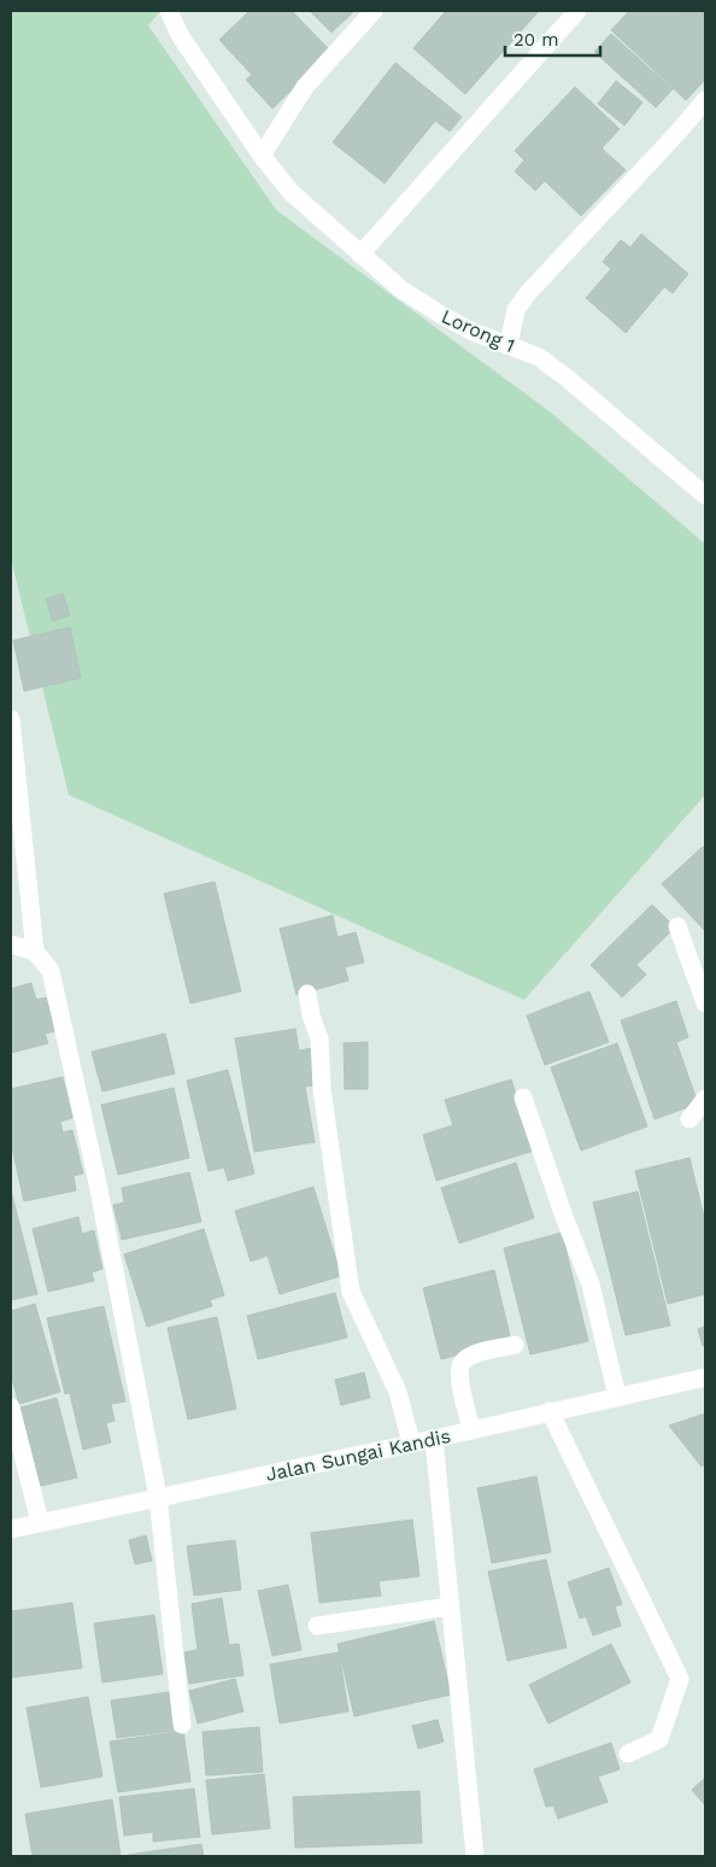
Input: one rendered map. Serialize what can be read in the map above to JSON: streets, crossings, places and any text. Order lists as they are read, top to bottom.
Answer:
{
  "streets": {
    "street": ["Lorong 1", "Jalan Sungai Kandis"]
  },
  "scale_bar": "20 m"
}
